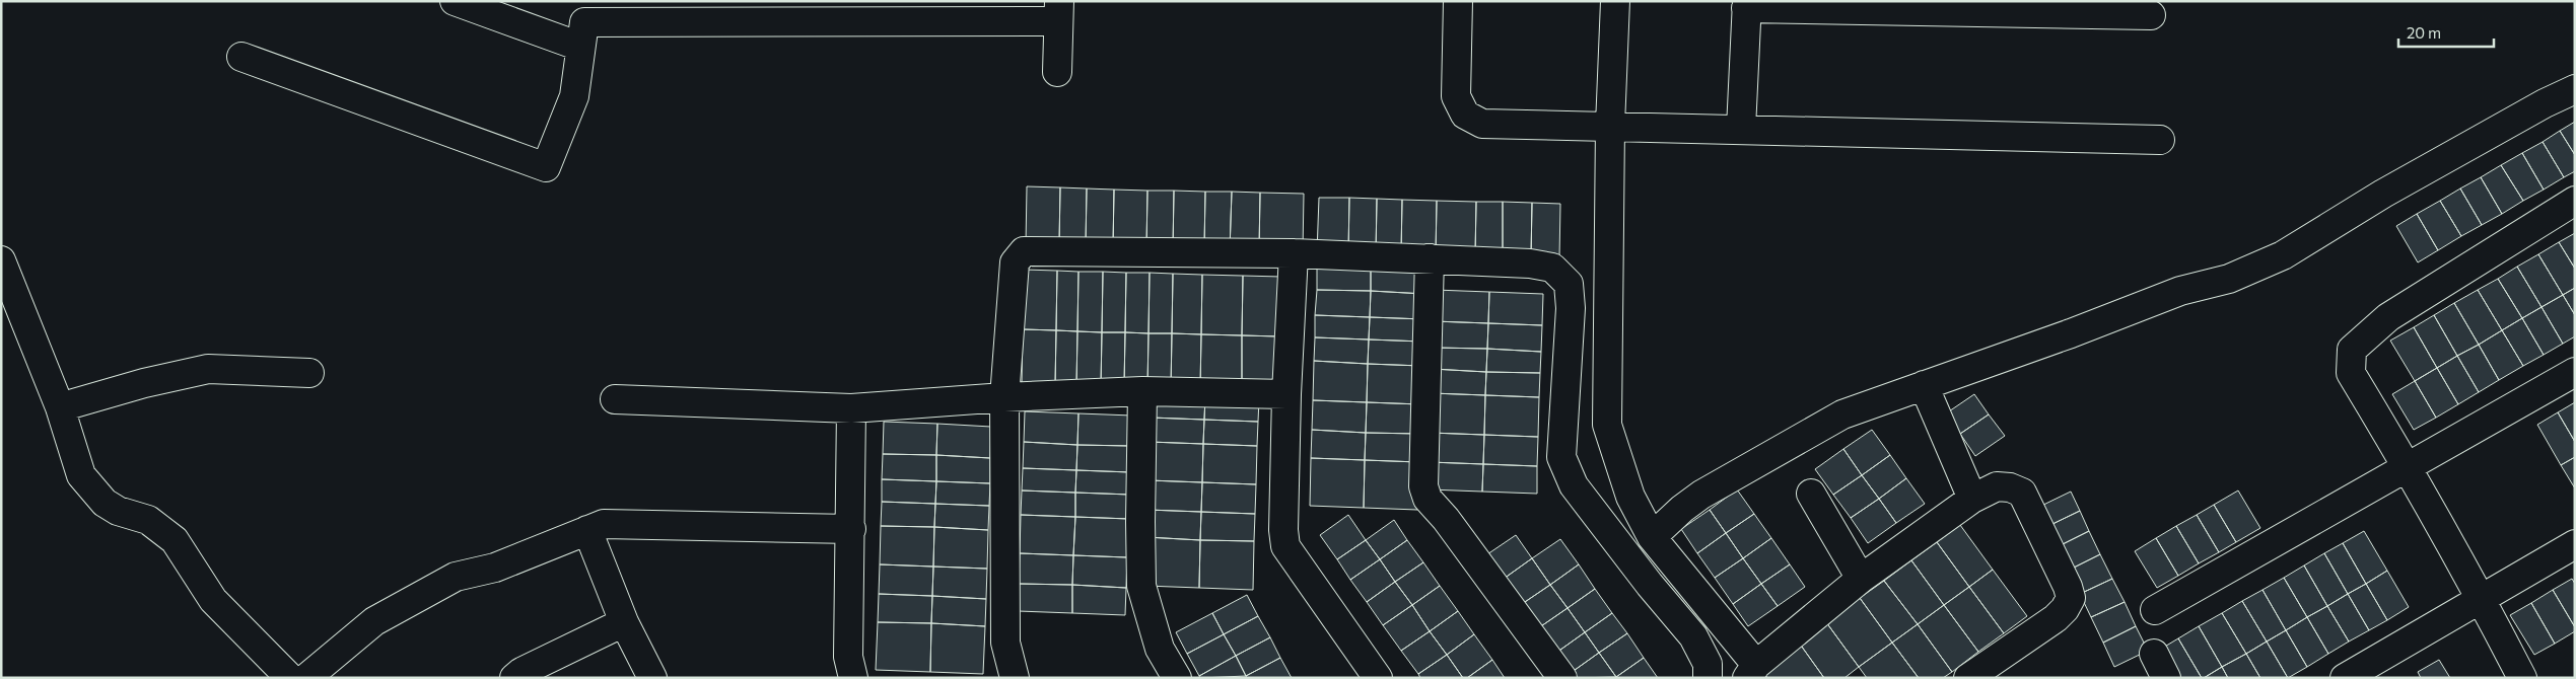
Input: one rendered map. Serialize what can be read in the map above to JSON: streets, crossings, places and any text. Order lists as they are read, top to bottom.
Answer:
{
  "scale_bar": "20 m"
}
